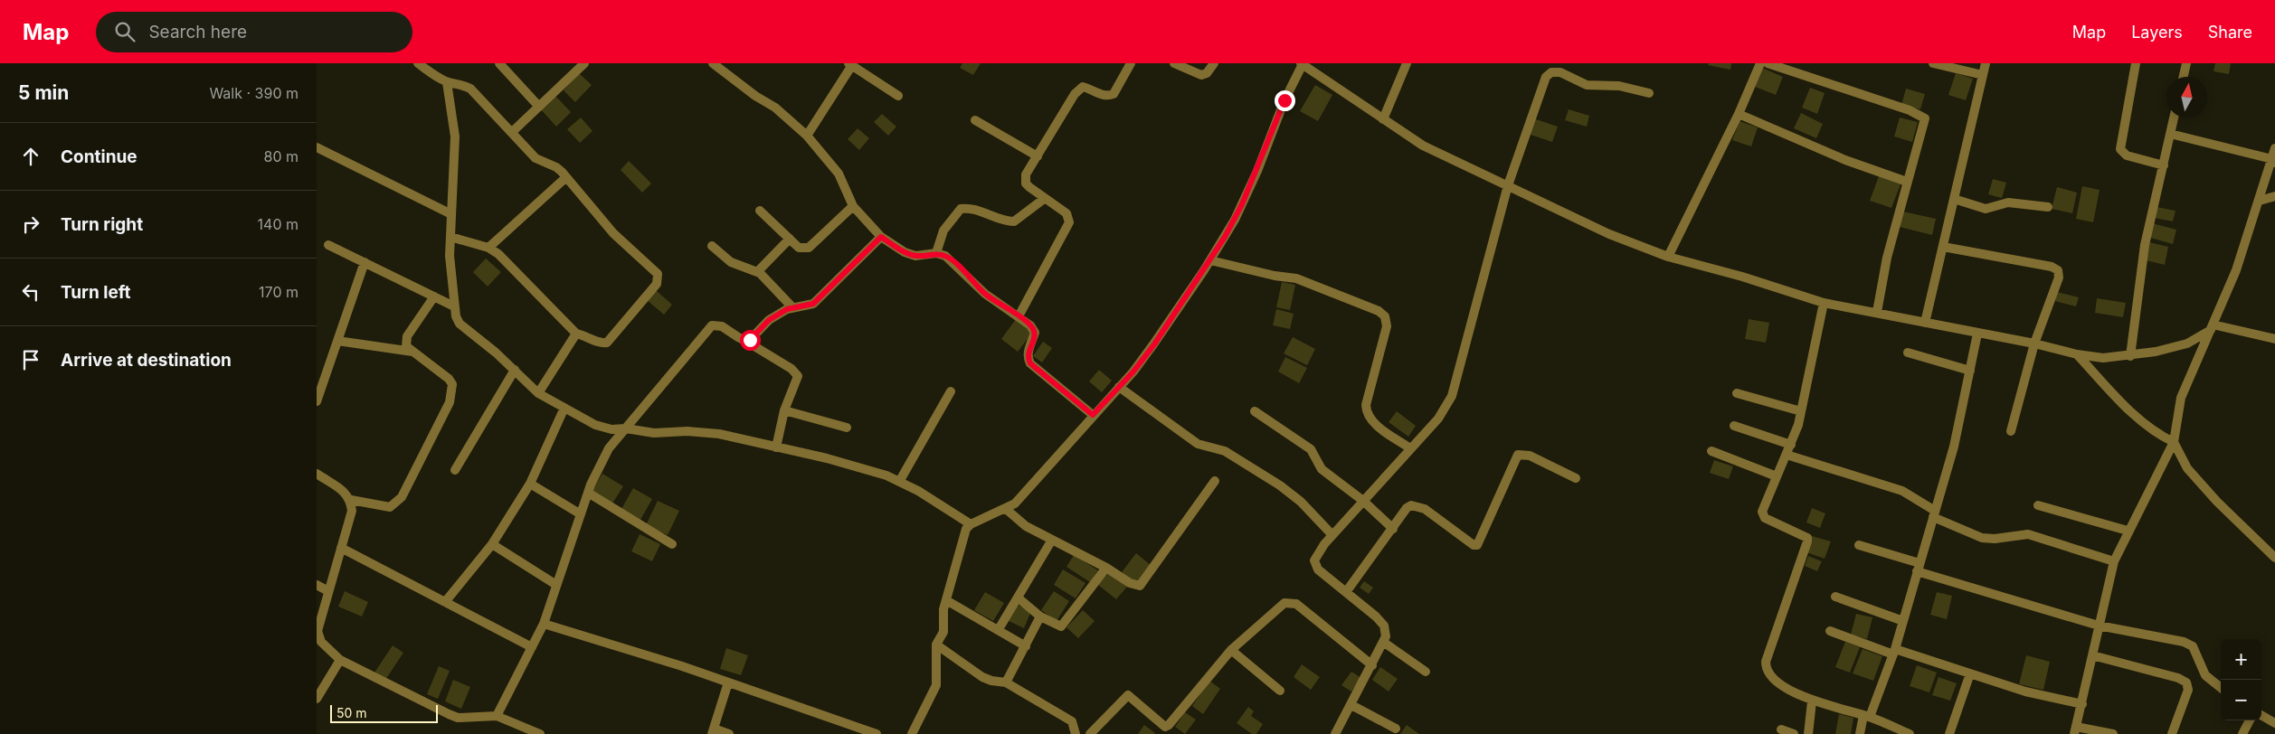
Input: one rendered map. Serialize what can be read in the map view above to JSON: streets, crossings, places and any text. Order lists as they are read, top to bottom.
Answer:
{
  "scale_bar": "50 m",
  "north": "top",
  "page": {
    "header": "Map",
    "search": "Search here",
    "nav": ["Map", "Layers", "Share"],
    "heading": ["5 min", "Walk · 390 m"],
    "list": [
      ["Continue", "80 m"],
      ["Turn right", "140 m"],
      ["Turn left", "170 m"],
      "Arrive at destination"
    ],
    "map_buttons": ["+", "−"],
    "scale": "50 m"
  }
}
